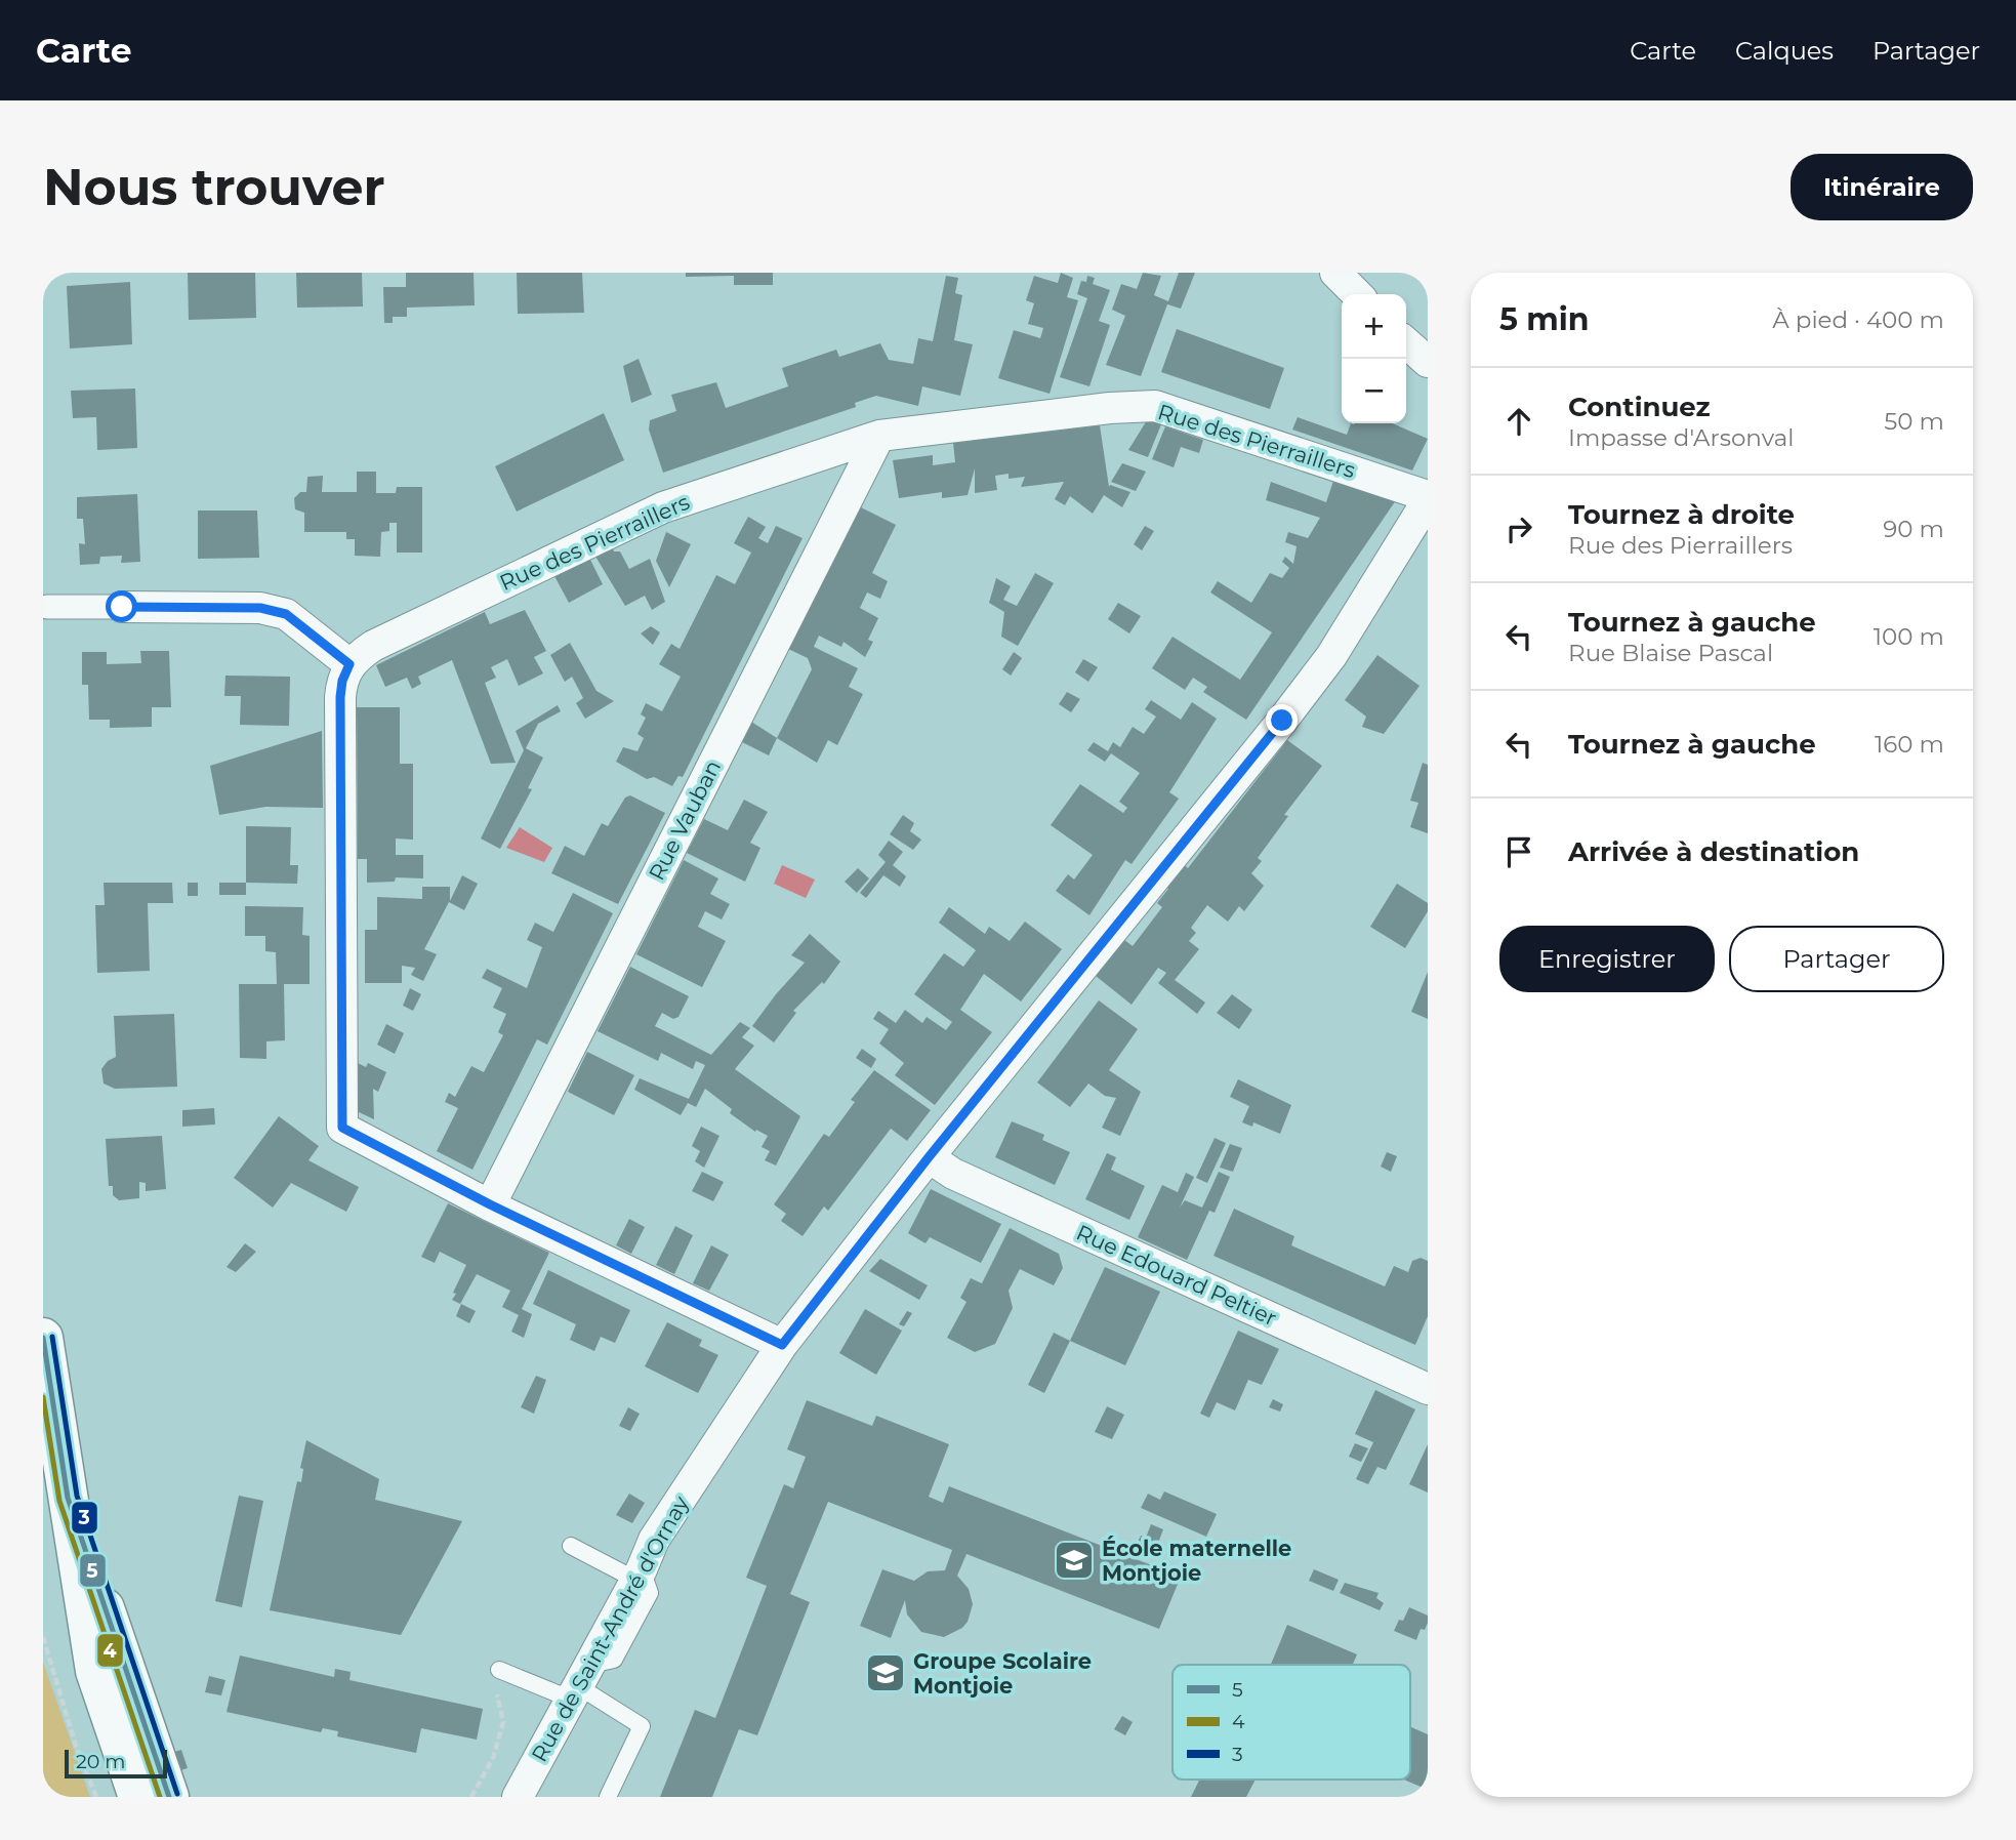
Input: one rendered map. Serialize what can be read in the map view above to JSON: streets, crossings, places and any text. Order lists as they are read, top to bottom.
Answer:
{
  "streets": {
    "street": [
      "Rue des Pierraillers",
      "Rue Vauban",
      "Rue Edouard Peltier",
      "Rue de Saint-André d'Ornay"
    ]
  },
  "crossings": [
    ["Rue des Pierraillers", "Rue Vauban"],
    ["Rue des Pierraillers", "Rue de Saint-André d'Ornay"],
    ["Rue Edouard Peltier", "Rue de Saint-André d'Ornay"]
  ],
  "places": {
    "school or university": ["École maternelle Montjoie", "Groupe Scolaire Montjoie"]
  },
  "lines": ["transit line 3", "transit line 5", "transit line 4"],
  "legend": ["5", "4", "3"],
  "scale_bar": "20 m",
  "page": {
    "header": "Carte",
    "nav": ["Carte", "Calques", "Partager"],
    "buttons": [
      "Itinéraire",
      ["Enregistrer", "Partager"]
    ],
    "title": "Nous trouver",
    "heading": ["5 min", "À pied · 400 m"],
    "map_buttons": ["+", "−"],
    "list": [
      ["Continuez", "Impasse d'Arsonval", "50 m"],
      ["Tournez à droite", "Rue des Pierraillers", "90 m"],
      ["Tournez à gauche", "Rue Blaise Pascal", "100 m"],
      ["Tournez à gauche", "160 m"],
      "Arrivée à destination"
    ],
    "scale": "20 m"
  }
}
